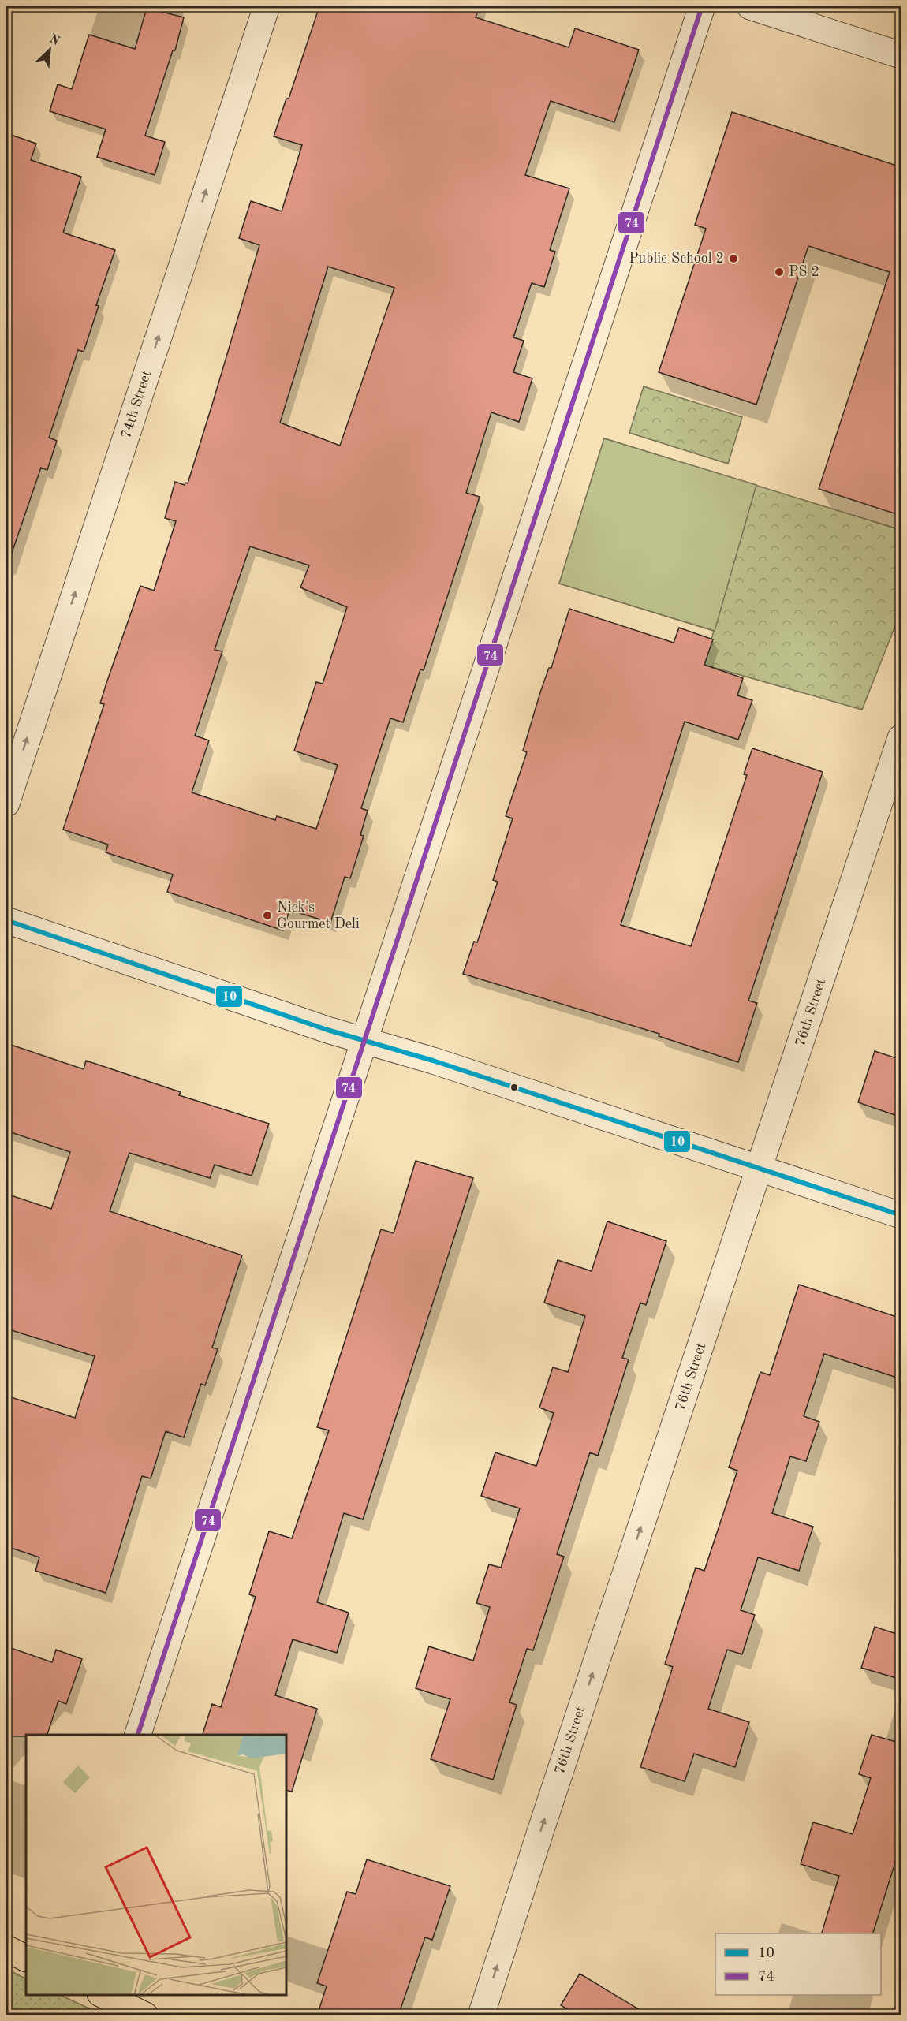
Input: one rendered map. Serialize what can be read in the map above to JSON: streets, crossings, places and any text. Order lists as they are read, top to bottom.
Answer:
{
  "streets": {
    "street": ["74th Street", "76th Street"]
  },
  "one_way": ["74th Street", "76th Street"],
  "places": ["Public School 2", "PS 2", "Nick's Gourmet Deli"],
  "lines": ["transit line 74", "transit line 10"],
  "legend": ["10", "74"],
  "north": "top right"
}
